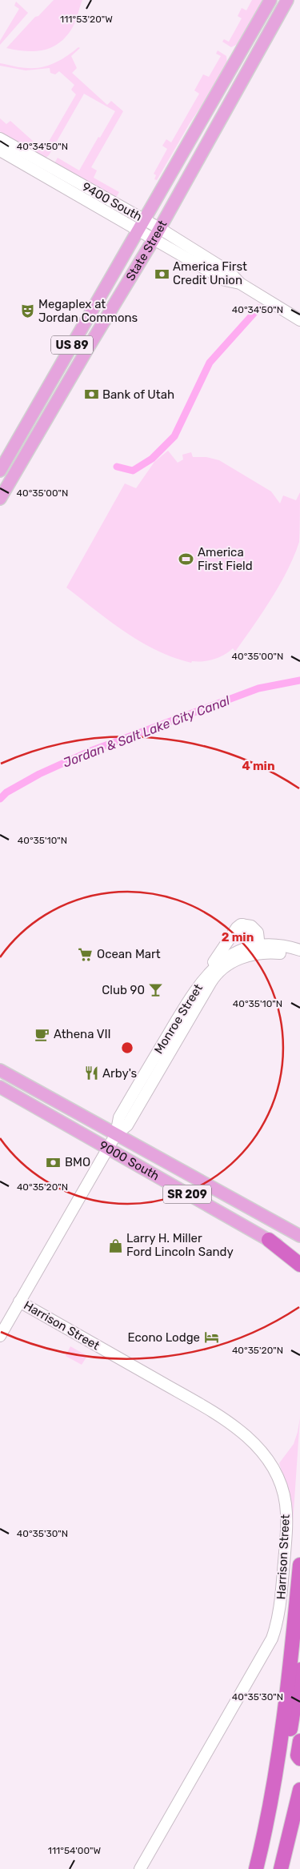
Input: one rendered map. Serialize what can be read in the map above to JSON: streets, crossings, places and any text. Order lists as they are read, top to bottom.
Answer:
{
  "streets": {
    "main road": [
      "State Street",
      "US 89",
      "9000 South",
      "SR 209"
    ],
    "street": ["9400 South", "Monroe Street", "Harrison Street"]
  },
  "crossings": [
    ["9400 South", "State Street"],
    ["Monroe Street", "9000 South"],
    ["Monroe Street", "Harrison Street"]
  ],
  "water": ["Jordan & Salt Lake City Canal"],
  "places": {
    "bank": ["America First Credit Union", "Bank of Utah", "BMO"],
    "theatre": ["Megaplex at Jordan Commons"],
    "sports": ["America First Field"],
    "supermarket": ["Ocean Mart"],
    "bar": ["Club 90"],
    "cafe": ["Athena VII"],
    "restaurant": ["Arby's"],
    "shop": ["Larry H. Miller Ford Lincoln Sandy"],
    "hotel": ["Econo Lodge"]
  },
  "coordinates": [
    "111°53'20\"W",
    "40°34'50\"N",
    "40°35'00\"N",
    "40°35'10\"N",
    "40°35'20\"N",
    "40°35'30\"N",
    "111°54'00\"W"
  ],
  "rings": ["4 min", "2 min"]
}
